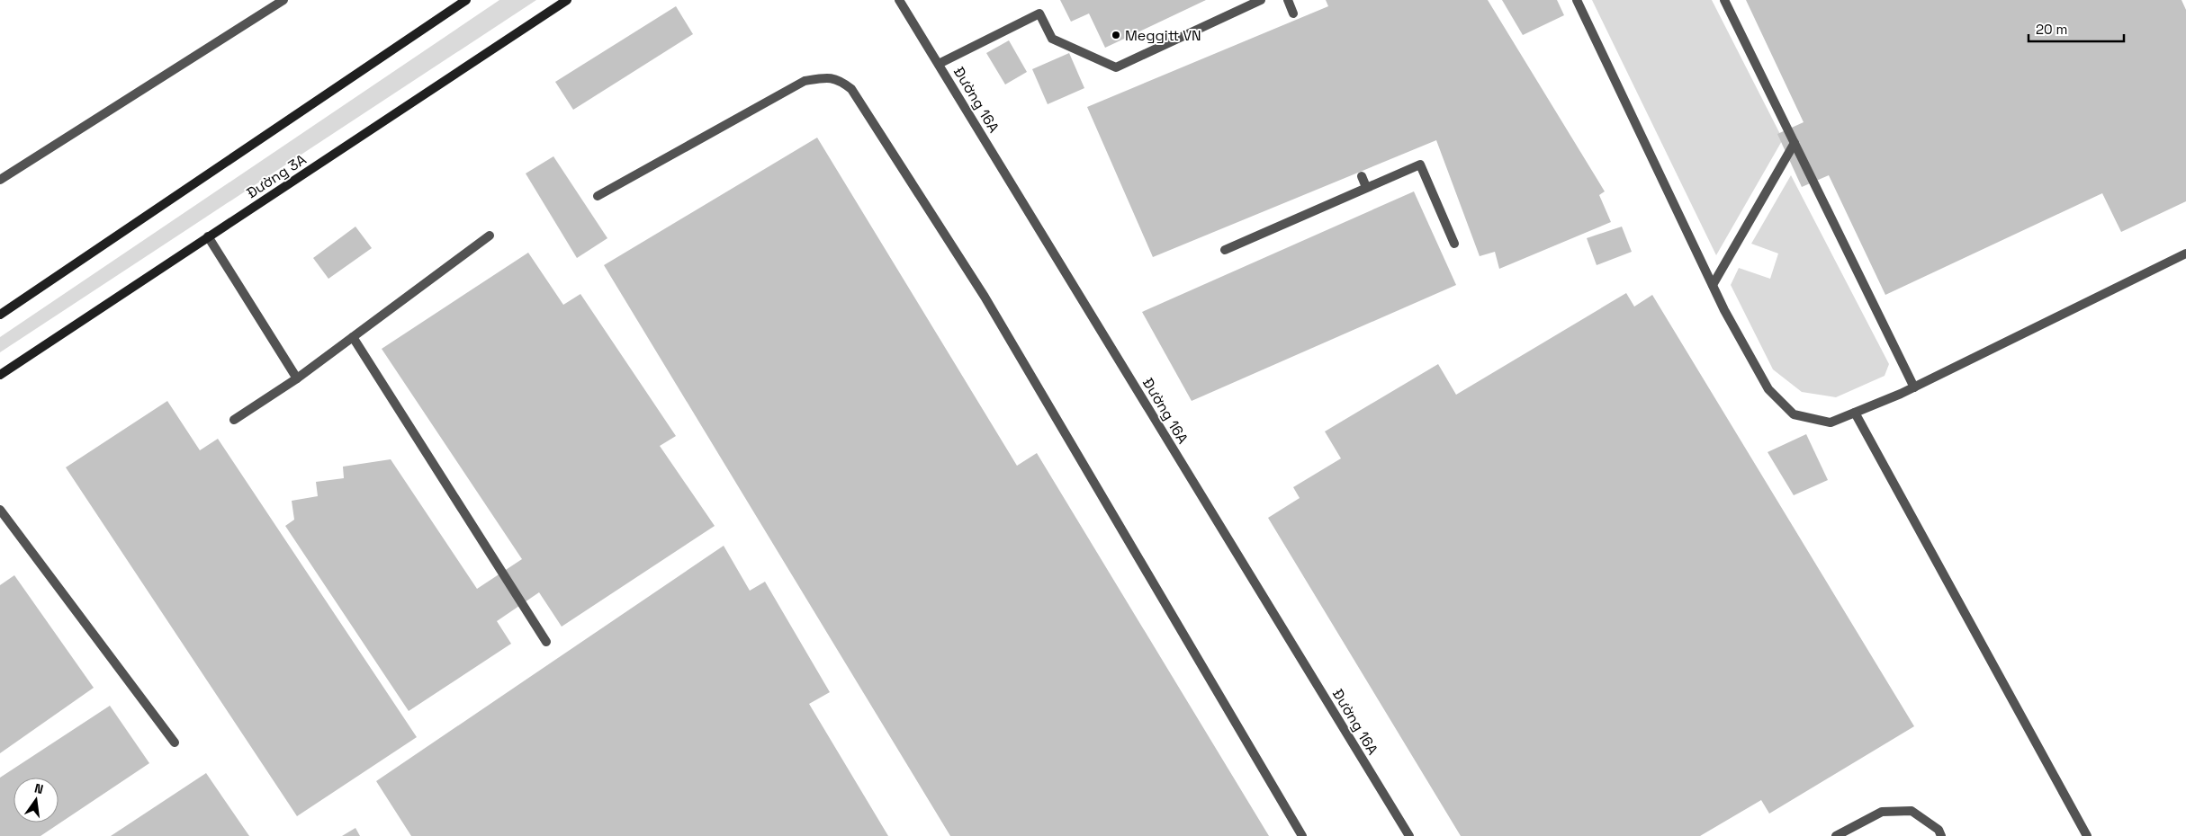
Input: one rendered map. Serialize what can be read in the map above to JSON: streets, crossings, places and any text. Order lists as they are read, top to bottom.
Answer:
{
  "streets": {
    "street": ["Đường 16A", "Đường 3A"]
  },
  "places": ["Meggitt VN"],
  "scale_bar": "20 m",
  "north": "top"
}
